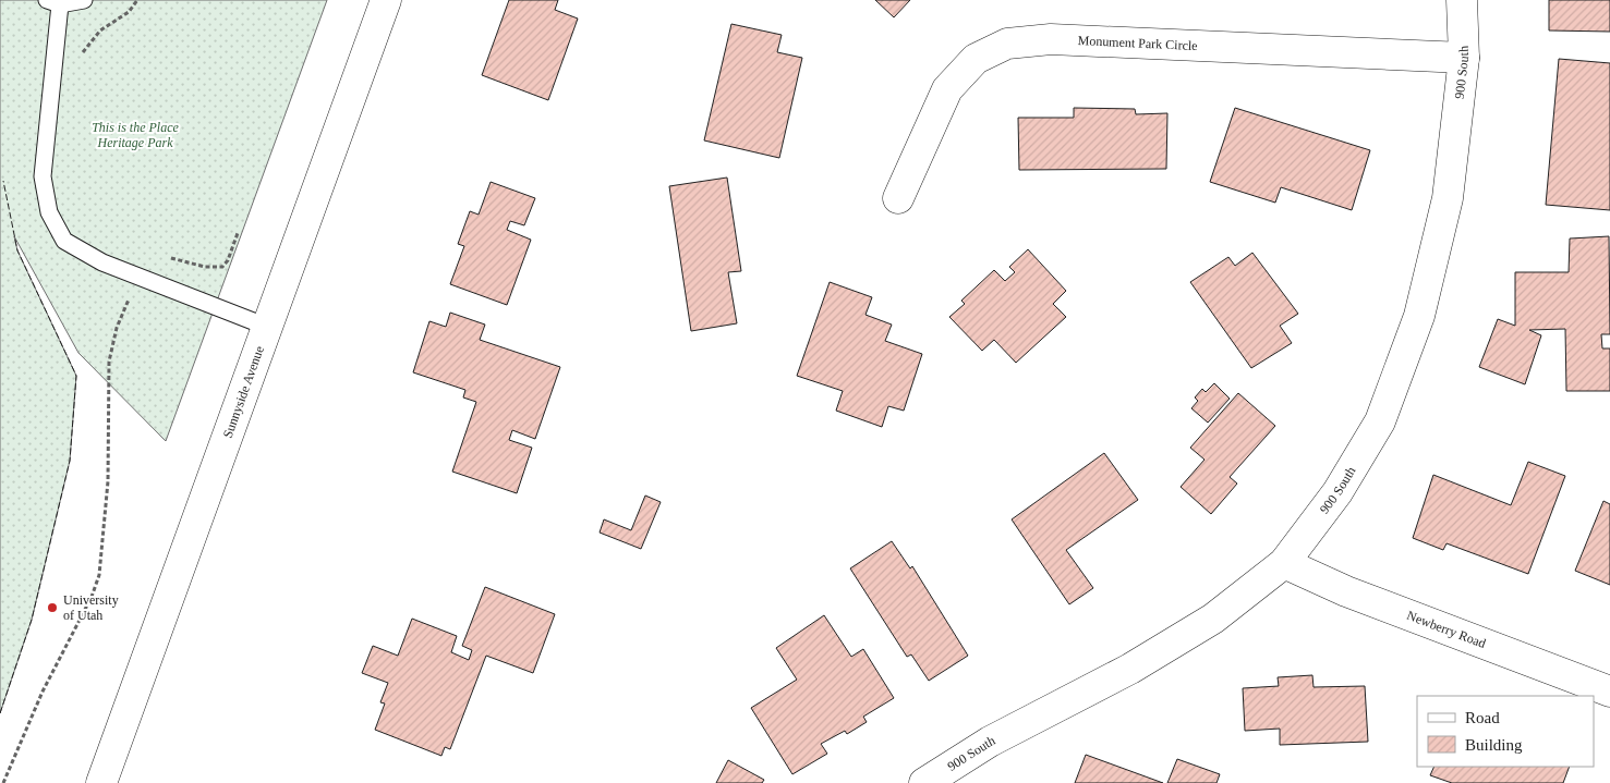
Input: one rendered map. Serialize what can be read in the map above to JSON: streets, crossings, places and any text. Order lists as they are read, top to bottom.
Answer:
{
  "streets": {
    "street": [
      "Monument Park Circle",
      "900 South",
      "Sunnyside Avenue",
      "Newberry Road"
    ]
  },
  "crossings": [
    ["Monument Park Circle", "900 South"],
    ["900 South", "Newberry Road"]
  ],
  "parks": ["This is the Place Heritage Park"],
  "places": ["University of Utah"],
  "legend": ["Road", "Building"]
}
